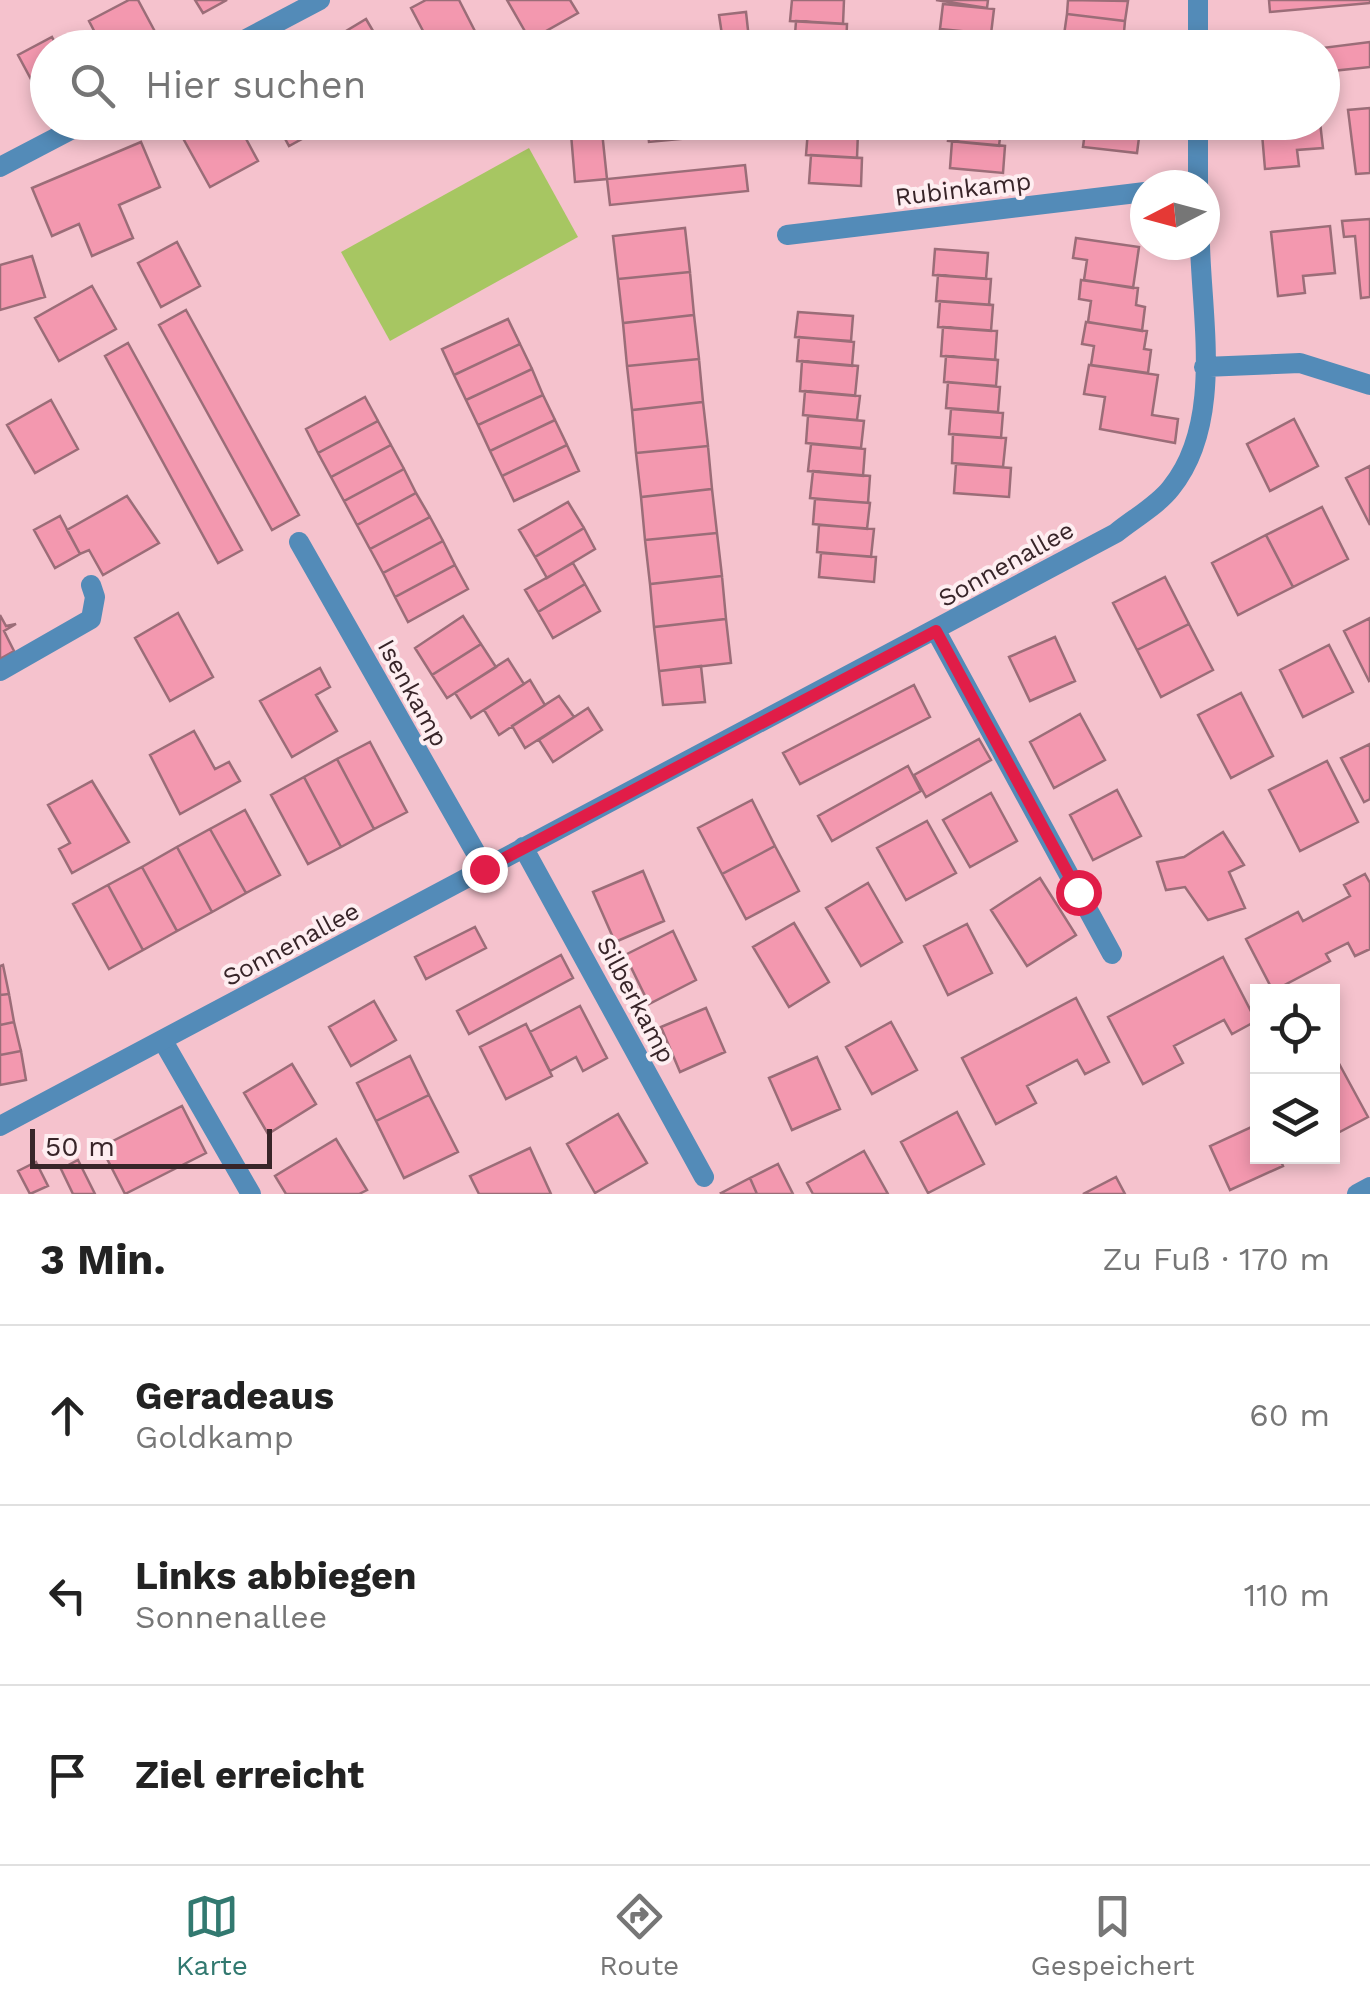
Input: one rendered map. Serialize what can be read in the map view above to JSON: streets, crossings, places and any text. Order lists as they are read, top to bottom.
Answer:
{
  "streets": {
    "street": [
      "Rubinkamp",
      "Sonnenallee",
      "Isenkamp",
      "Silberkamp"
    ]
  },
  "crossings": [
    ["Sonnenallee", "Isenkamp"],
    ["Sonnenallee", "Silberkamp"]
  ],
  "scale_bar": "50 m",
  "north": "left",
  "page": {
    "search": "Hier suchen",
    "scale": "50 m",
    "heading": ["3 Min.", "Zu Fuß · 170 m"],
    "list": [
      ["Geradeaus", "Goldkamp", "60 m"],
      ["Links abbiegen", "Sonnenallee", "110 m"],
      "Ziel erreicht"
    ],
    "nav": ["Karte", "Route", "Gespeichert"]
  }
}
